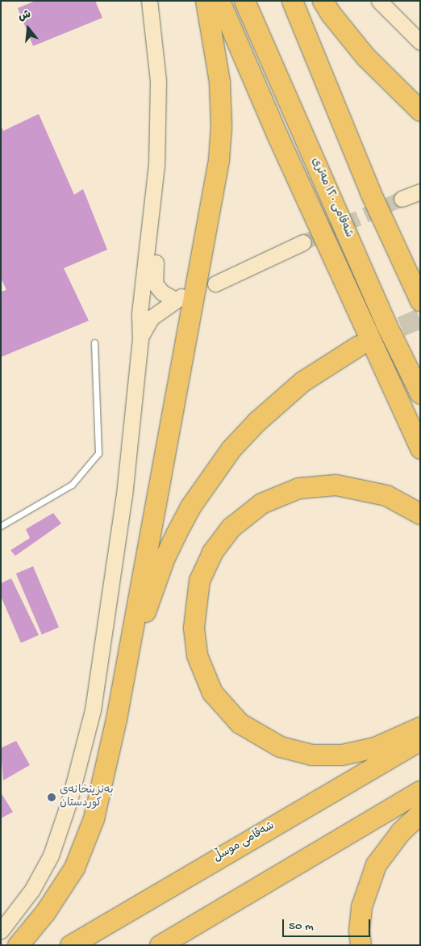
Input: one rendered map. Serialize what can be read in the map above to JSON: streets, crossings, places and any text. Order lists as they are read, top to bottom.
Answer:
{
  "streets": {
    "highway": ["شەقامی ١٢٠ مەتری", "شەقامی موسڵ"]
  },
  "places": ["بەنزینخانەی کوردستان"],
  "scale_bar": "50 m",
  "north": "top"
}
